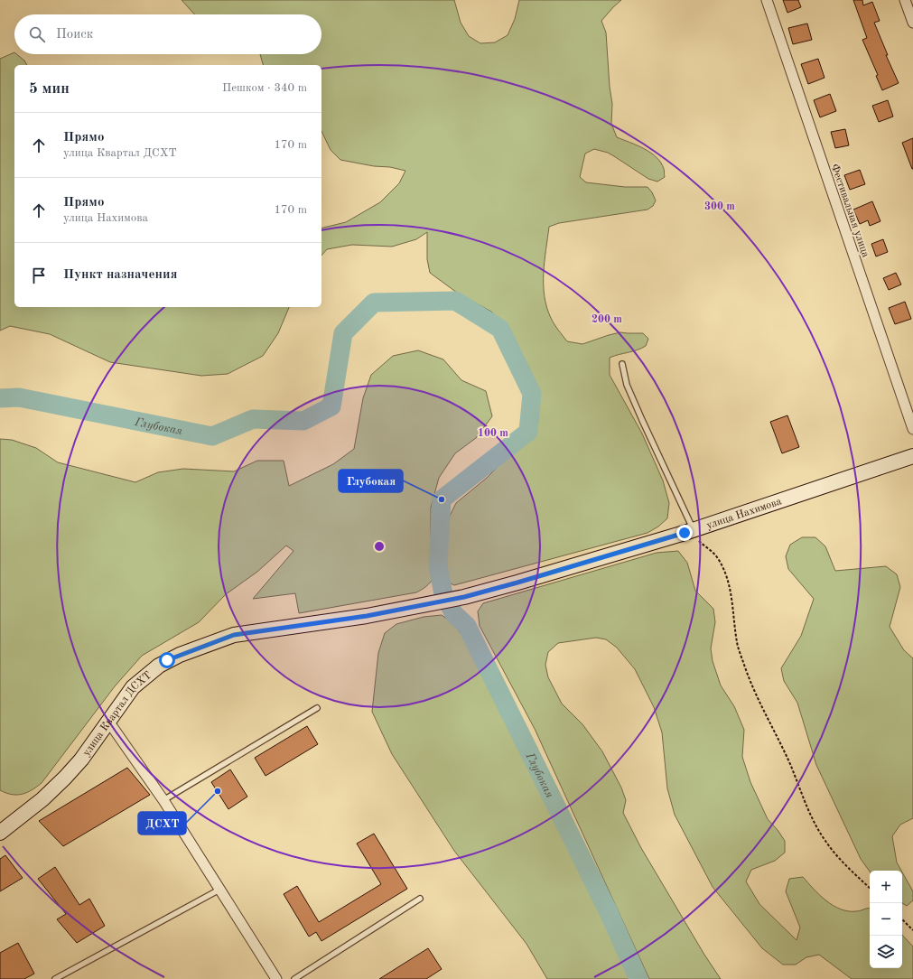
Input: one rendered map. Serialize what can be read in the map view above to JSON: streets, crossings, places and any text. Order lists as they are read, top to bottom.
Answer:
{
  "streets": {
    "street": ["Фестивальная улица", "улица Нахимова", "улица Квартал ДСХТ"]
  },
  "crossings": [
    ["улица Нахимова", "улица Квартал ДСХТ"]
  ],
  "water": ["Глубокая"],
  "places": ["Глубокая", "ДСХТ"],
  "page": {
    "search": "Поиск",
    "heading": ["5 мин", "Пешком · 340 m"],
    "list": [
      ["Прямо", "улица Квартал ДСХТ", "170 m"],
      ["Прямо", "улица Нахимова", "170 m"],
      "Пункт назначения"
    ],
    "map_buttons": ["+", "−"]
  },
  "rings": ["300 m", "200 m", "100 m"]
}
